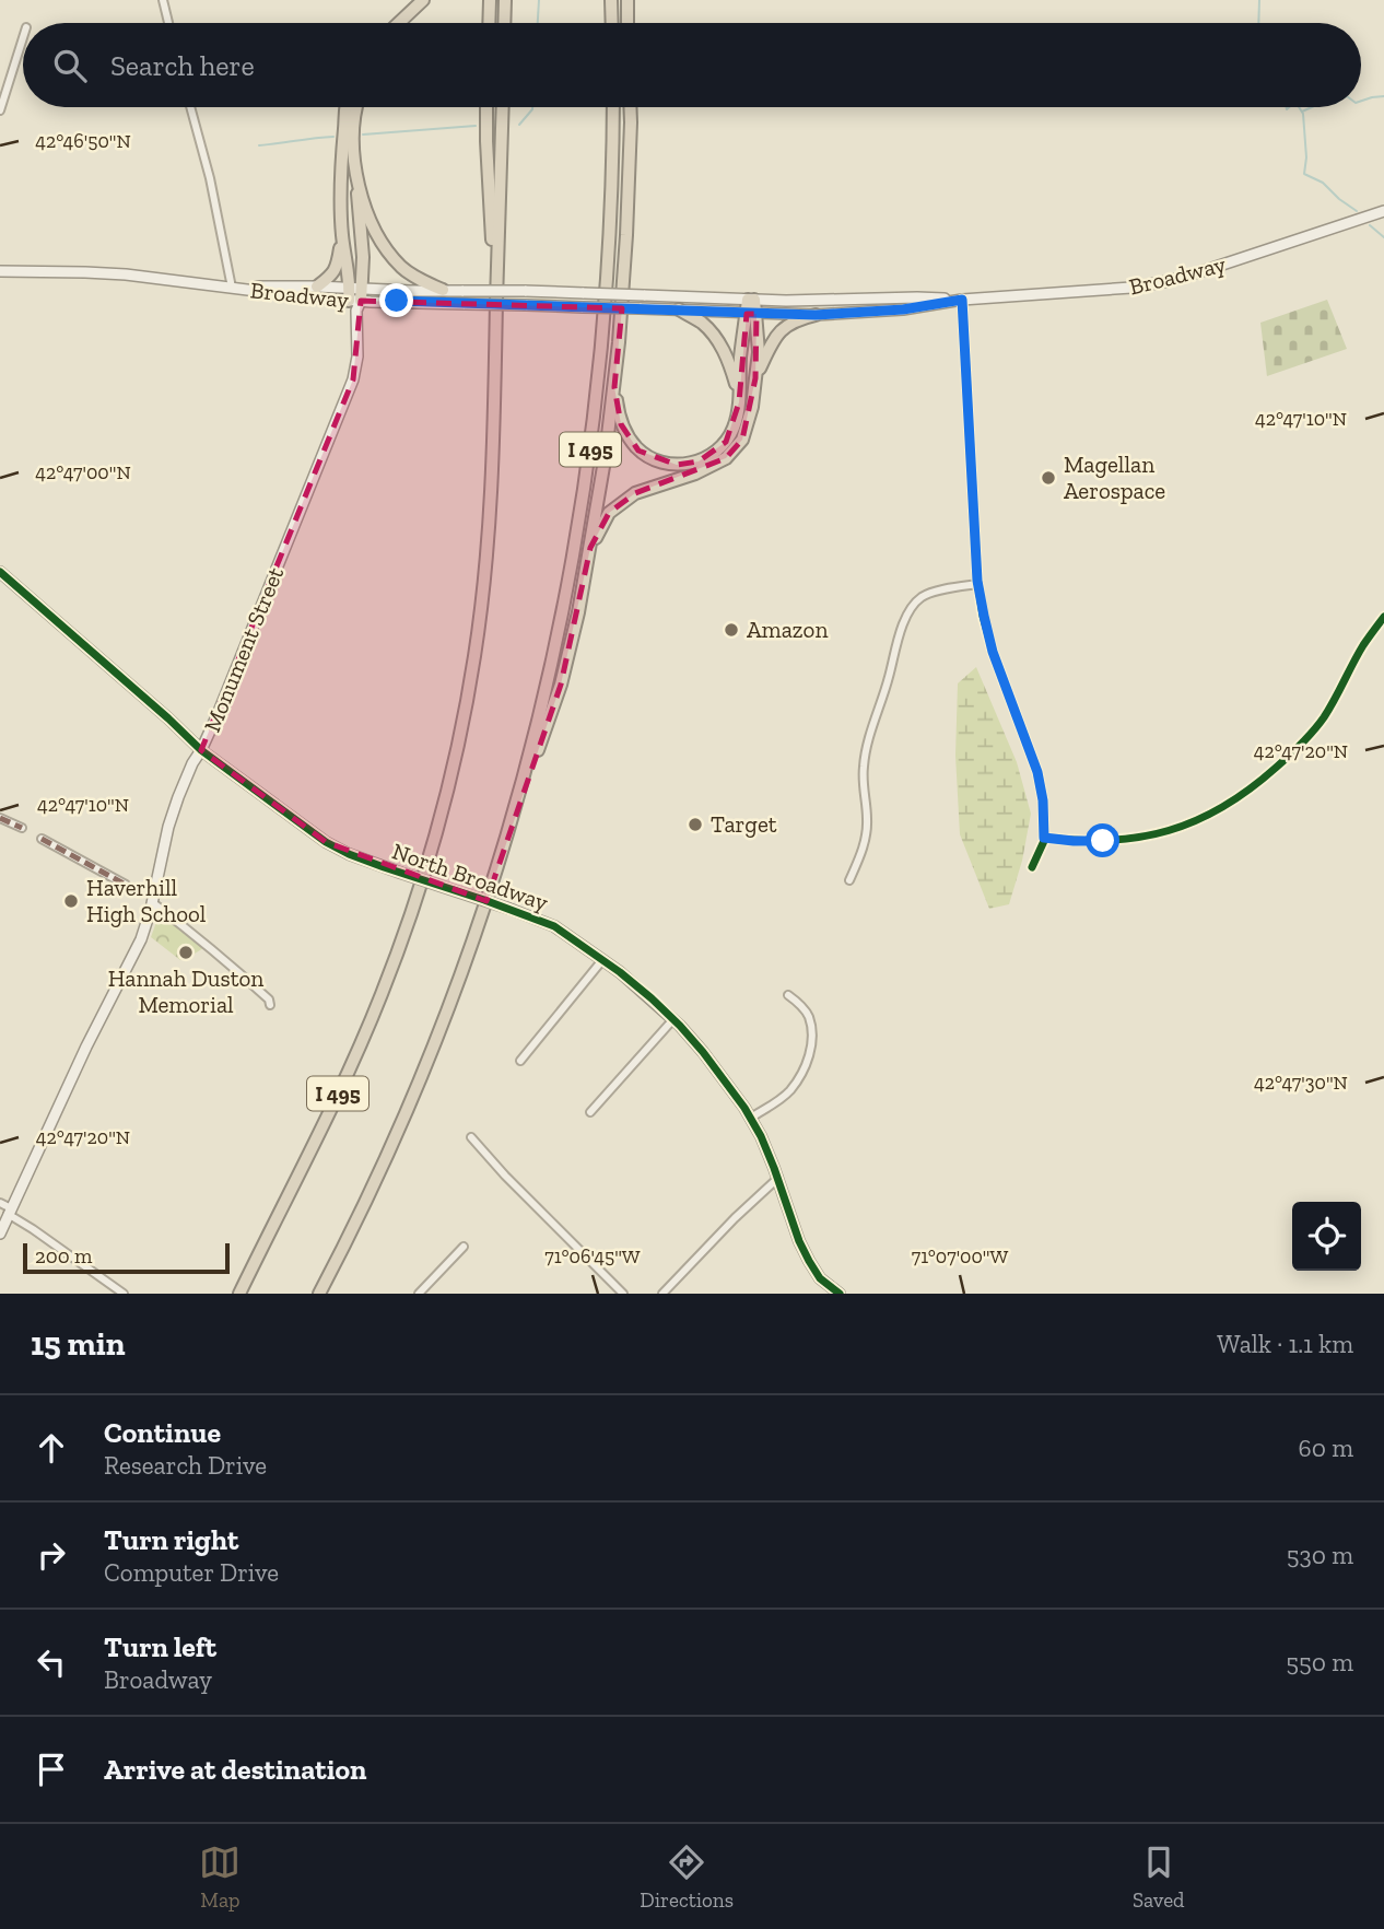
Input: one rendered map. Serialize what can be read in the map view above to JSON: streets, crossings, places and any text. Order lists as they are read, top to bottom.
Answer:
{
  "streets": {
    "highway": ["I 495"],
    "main road": ["Broadway", "Monument Street", "North Broadway"]
  },
  "crossings": [
    ["Broadway", "Monument Street"],
    ["Monument Street", "North Broadway"]
  ],
  "places": [
    "Magellan Aerospace",
    "Amazon",
    "Target",
    "Haverhill High School",
    "Hannah Duston Memorial"
  ],
  "scale_bar": "200 m",
  "page": {
    "search": "Search here",
    "scale": "200 m",
    "heading": ["15 min", "Walk · 1.1 km"],
    "list": [
      ["Continue", "Research Drive", "60 m"],
      ["Turn right", "Computer Drive", "530 m"],
      ["Turn left", "Broadway", "550 m"],
      "Arrive at destination"
    ],
    "nav": ["Map", "Directions", "Saved"]
  },
  "coordinates": [
    "42°46'50\"N",
    "42°47'10\"N",
    "42°47'00\"N",
    "42°47'20\"N",
    "42°47'30\"N",
    "71°06'45\"W",
    "71°07'00\"W"
  ]
}
